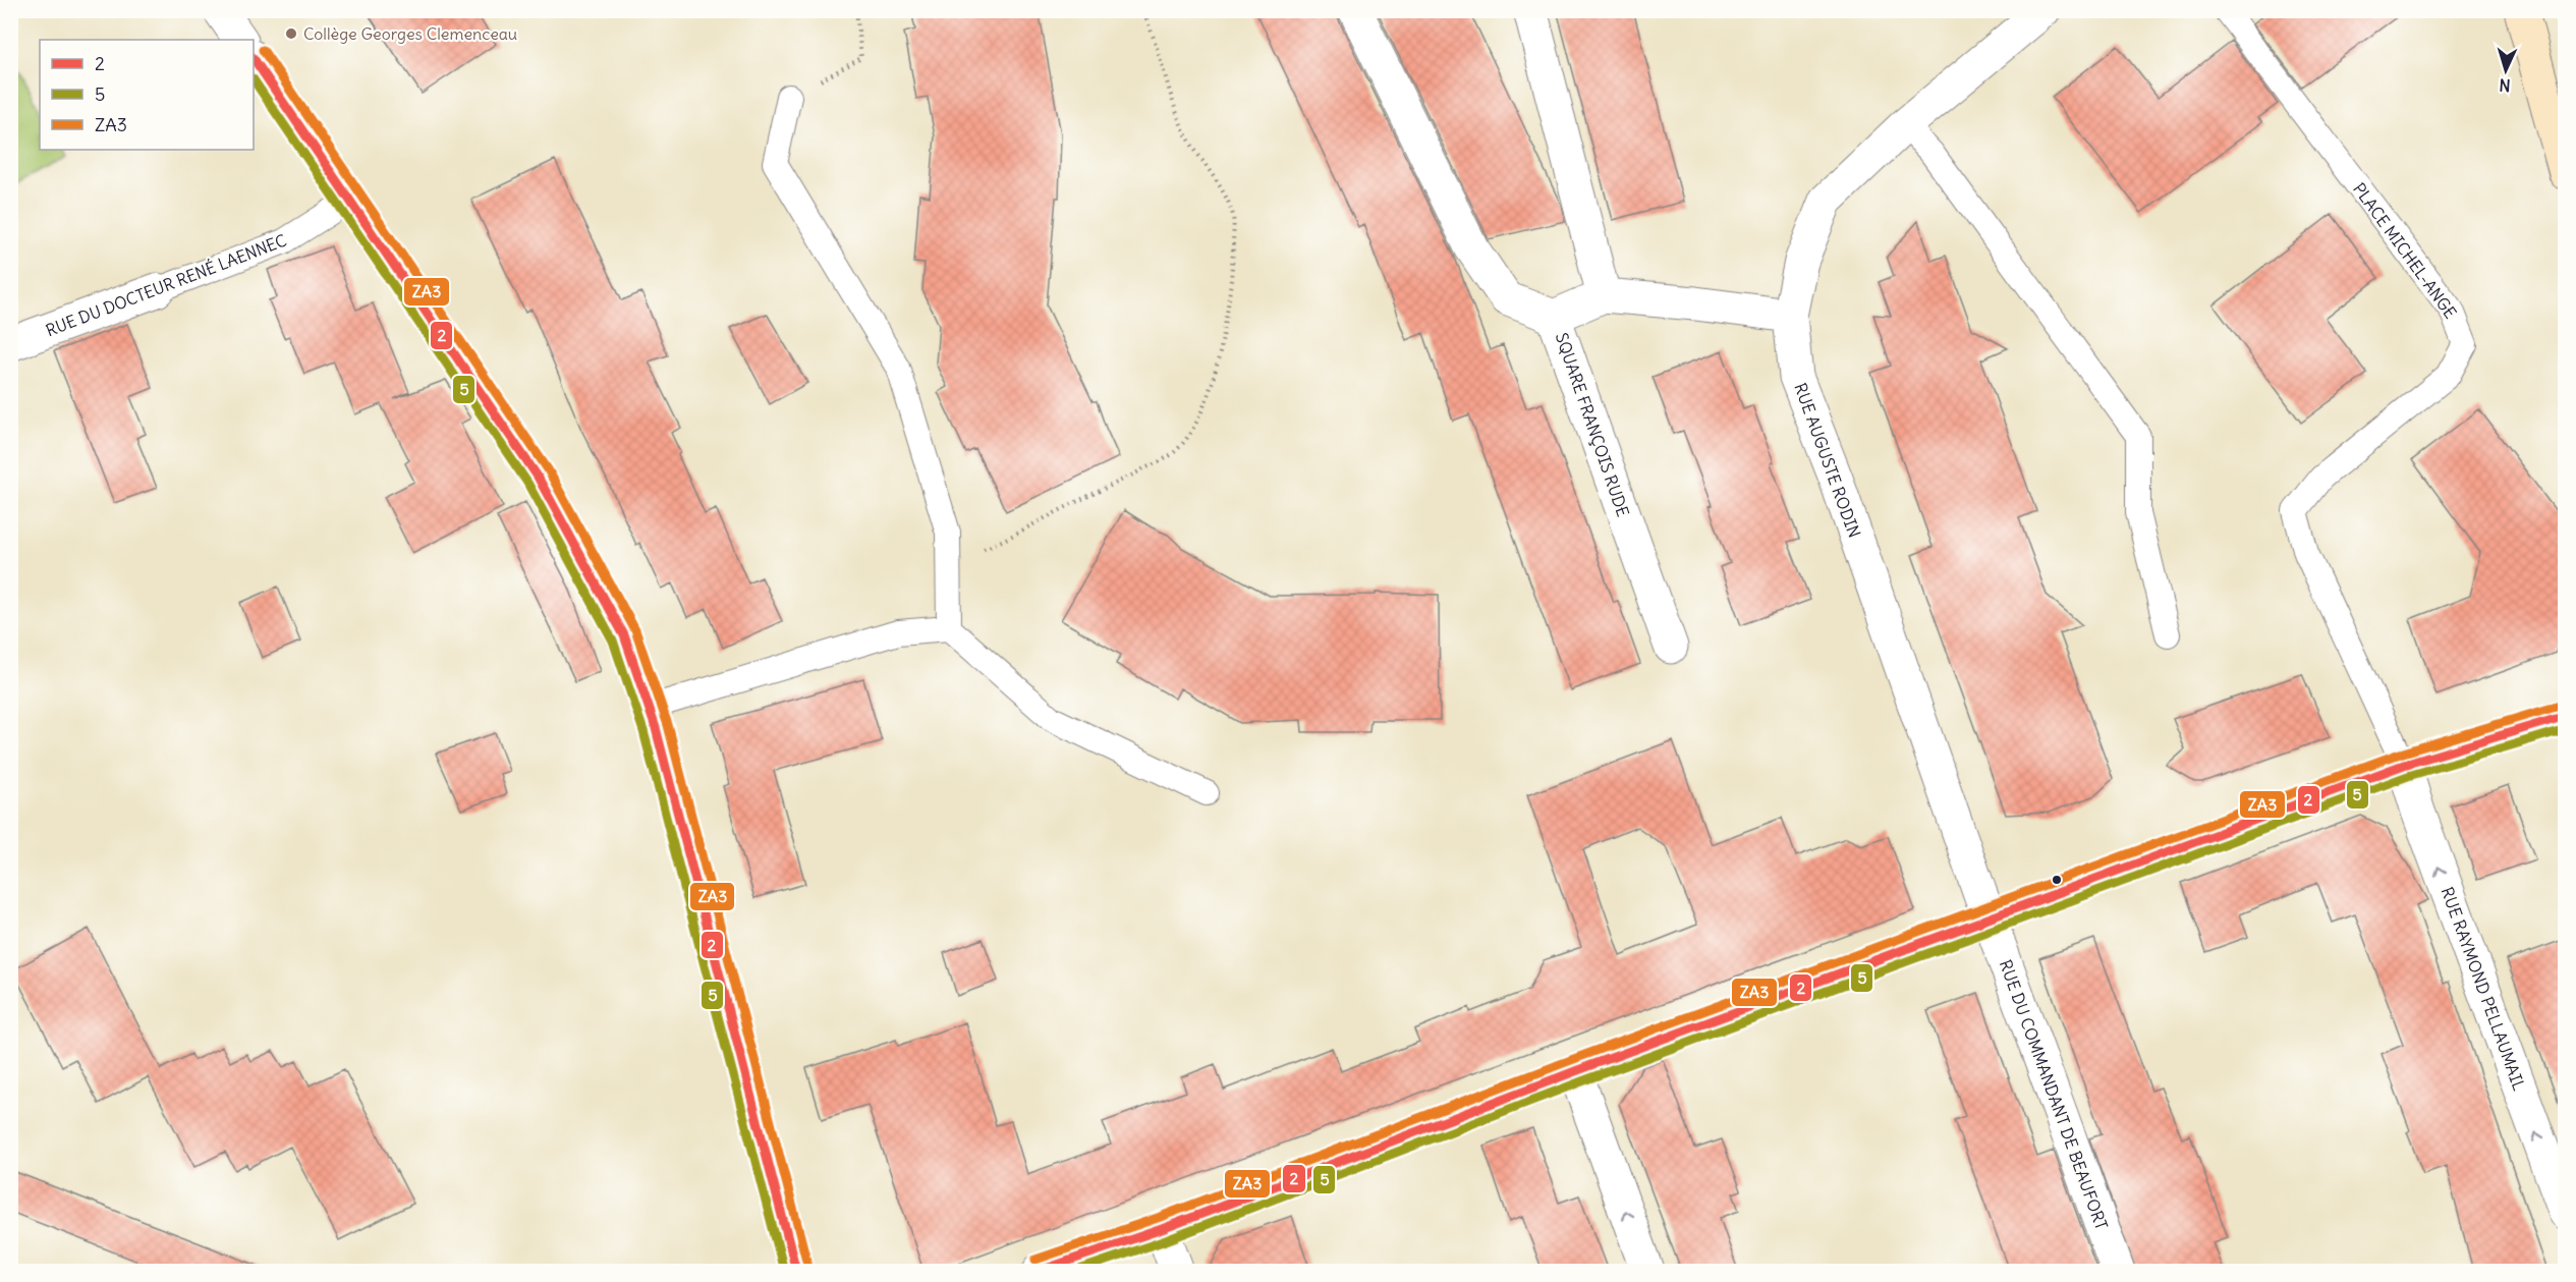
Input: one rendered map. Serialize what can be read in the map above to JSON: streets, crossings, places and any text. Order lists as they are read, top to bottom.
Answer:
{
  "streets": {
    "street": [
      "RUE DU DOCTEUR RENÉ LAENNEC",
      "SQUARE FRANÇOIS RUDE",
      "RUE AUGUSTE RODIN",
      "RUE RAYMOND PELLAUMAIL",
      "RUE DU COMMANDANT DE BEAUFORT"
    ],
    "lane": ["PLACE MICHEL-ANGE"]
  },
  "crossings": [
    ["PLACE MICHEL-ANGE", "RUE RAYMOND PELLAUMAIL"],
    ["RUE AUGUSTE RODIN", "RUE DU COMMANDANT DE BEAUFORT"]
  ],
  "one_way": ["RUE RAYMOND PELLAUMAIL"],
  "places": ["Collège Georges Clemenceau"],
  "lines": ["transit line ZA3", "transit line 2", "transit line 5"],
  "legend": ["2", "5", "ZA3"],
  "north": "bottom"
}
